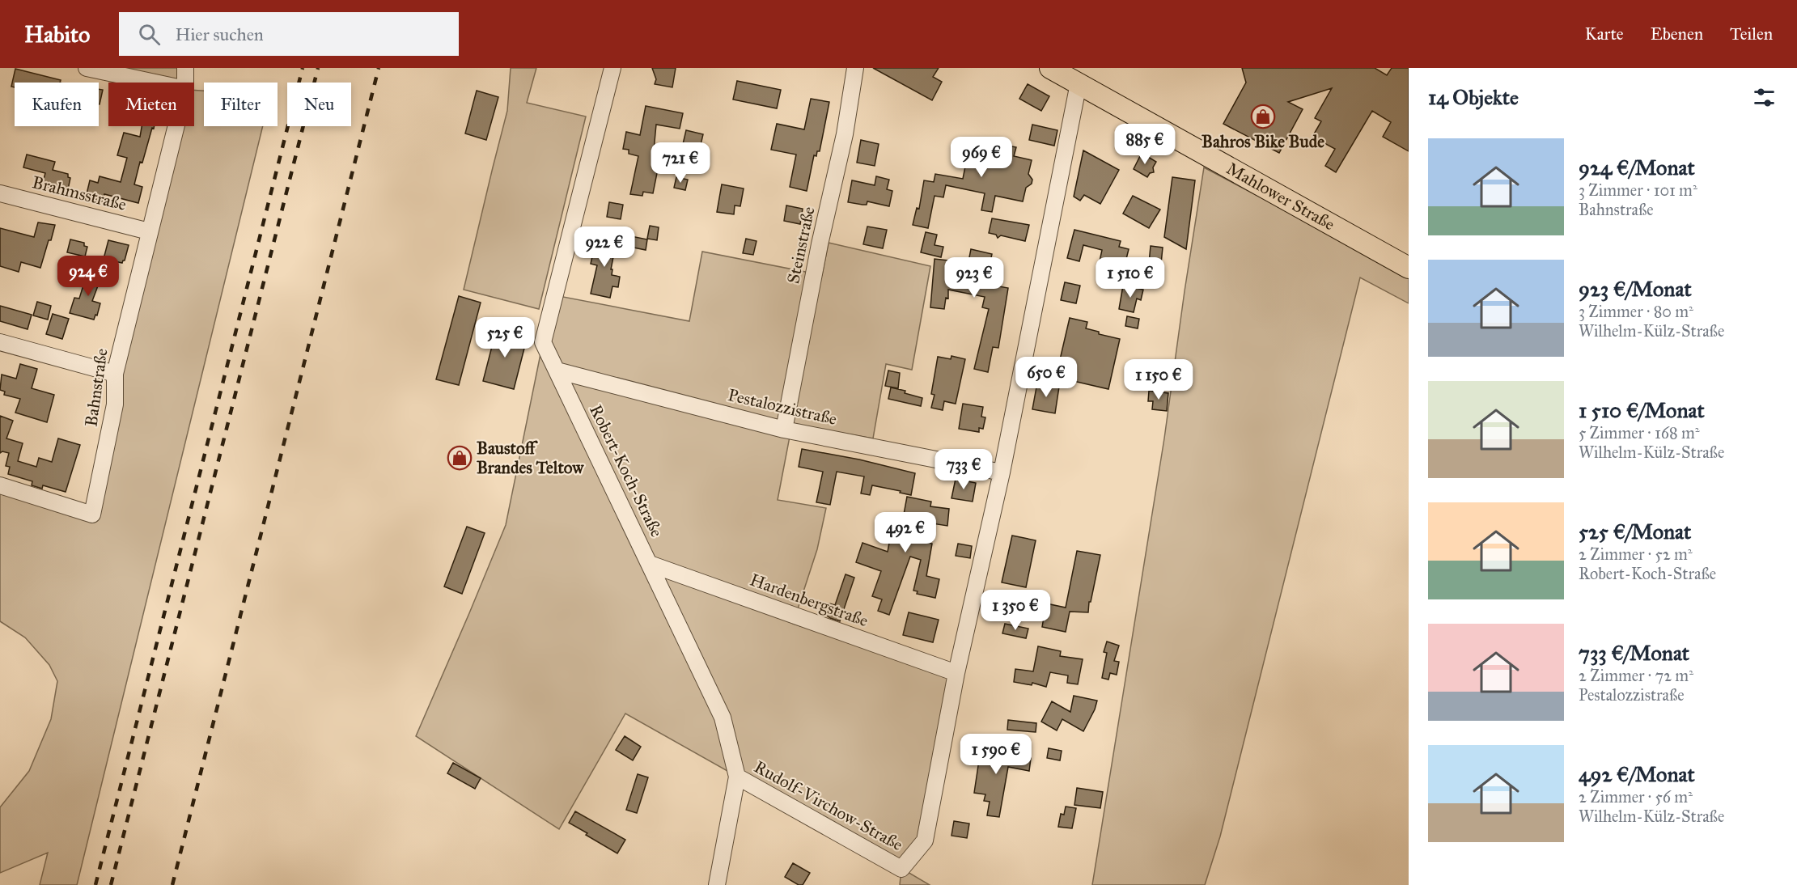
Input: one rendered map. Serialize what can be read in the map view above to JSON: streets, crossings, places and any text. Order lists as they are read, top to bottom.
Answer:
{
  "streets": {
    "main road": ["Mahlower Straße"],
    "street": [
      "Brahmsstraße",
      "Steinstraße",
      "Bahnstraße",
      "Pestalozzistraße",
      "Robert-Koch-Straße",
      "Hardenbergstraße",
      "Rudolf-Virchow-Straße"
    ]
  },
  "crossings": [
    ["Brahmsstraße", "Bahnstraße"],
    ["Steinstraße", "Pestalozzistraße"],
    ["Pestalozzistraße", "Robert-Koch-Straße"],
    ["Robert-Koch-Straße", "Hardenbergstraße"],
    ["Robert-Koch-Straße", "Rudolf-Virchow-Straße"],
    ["Hardenbergstraße", "Rudolf-Virchow-Straße"]
  ],
  "places": {
    "shop": ["Bahros Bike Bude", "Baustoff Brandes Teltow"]
  },
  "page": {
    "header": "Habito",
    "search": "Hier suchen",
    "nav": ["Karte", "Ebenen", "Teilen"],
    "heading": "14 Objekte",
    "chip": [
      "Kaufen",
      "Mieten",
      "Filter",
      "Neu"
    ],
    "price": [
      "885 €",
      "969 €",
      "721 €",
      "922 €",
      "924 €",
      "923 €",
      "1 510 €",
      "525 €",
      "650 €",
      "1 150 €",
      "733 €",
      "492 €",
      "1 350 €",
      "1 590 €"
    ],
    "list": [
      {
        "name": "924 €/Monat",
        "note": "3 Zimmer · 101 m² · Bahnstraße"
      },
      {
        "name": "923 €/Monat",
        "note": "3 Zimmer · 80 m² · Wilhelm-Külz-Straße"
      },
      {
        "name": "1 510 €/Monat",
        "note": "5 Zimmer · 168 m² · Wilhelm-Külz-Straße"
      },
      {
        "name": "525 €/Monat",
        "note": "2 Zimmer · 52 m² · Robert-Koch-Straße"
      },
      {
        "name": "733 €/Monat",
        "note": "2 Zimmer · 72 m² · Pestalozzistraße"
      },
      {
        "name": "492 €/Monat",
        "note": "2 Zimmer · 56 m² · Wilhelm-Külz-Straße"
      }
    ]
  }
}
